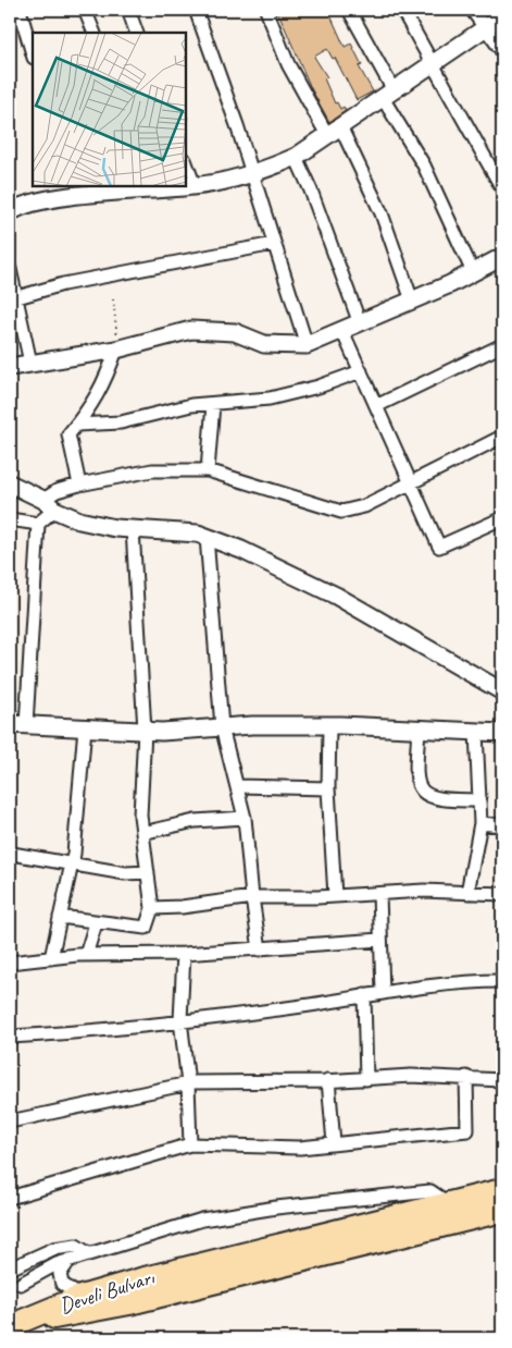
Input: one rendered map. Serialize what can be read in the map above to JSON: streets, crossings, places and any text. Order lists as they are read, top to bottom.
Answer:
{
  "streets": {
    "highway": ["Develi Bulvarı"]
  }
}
